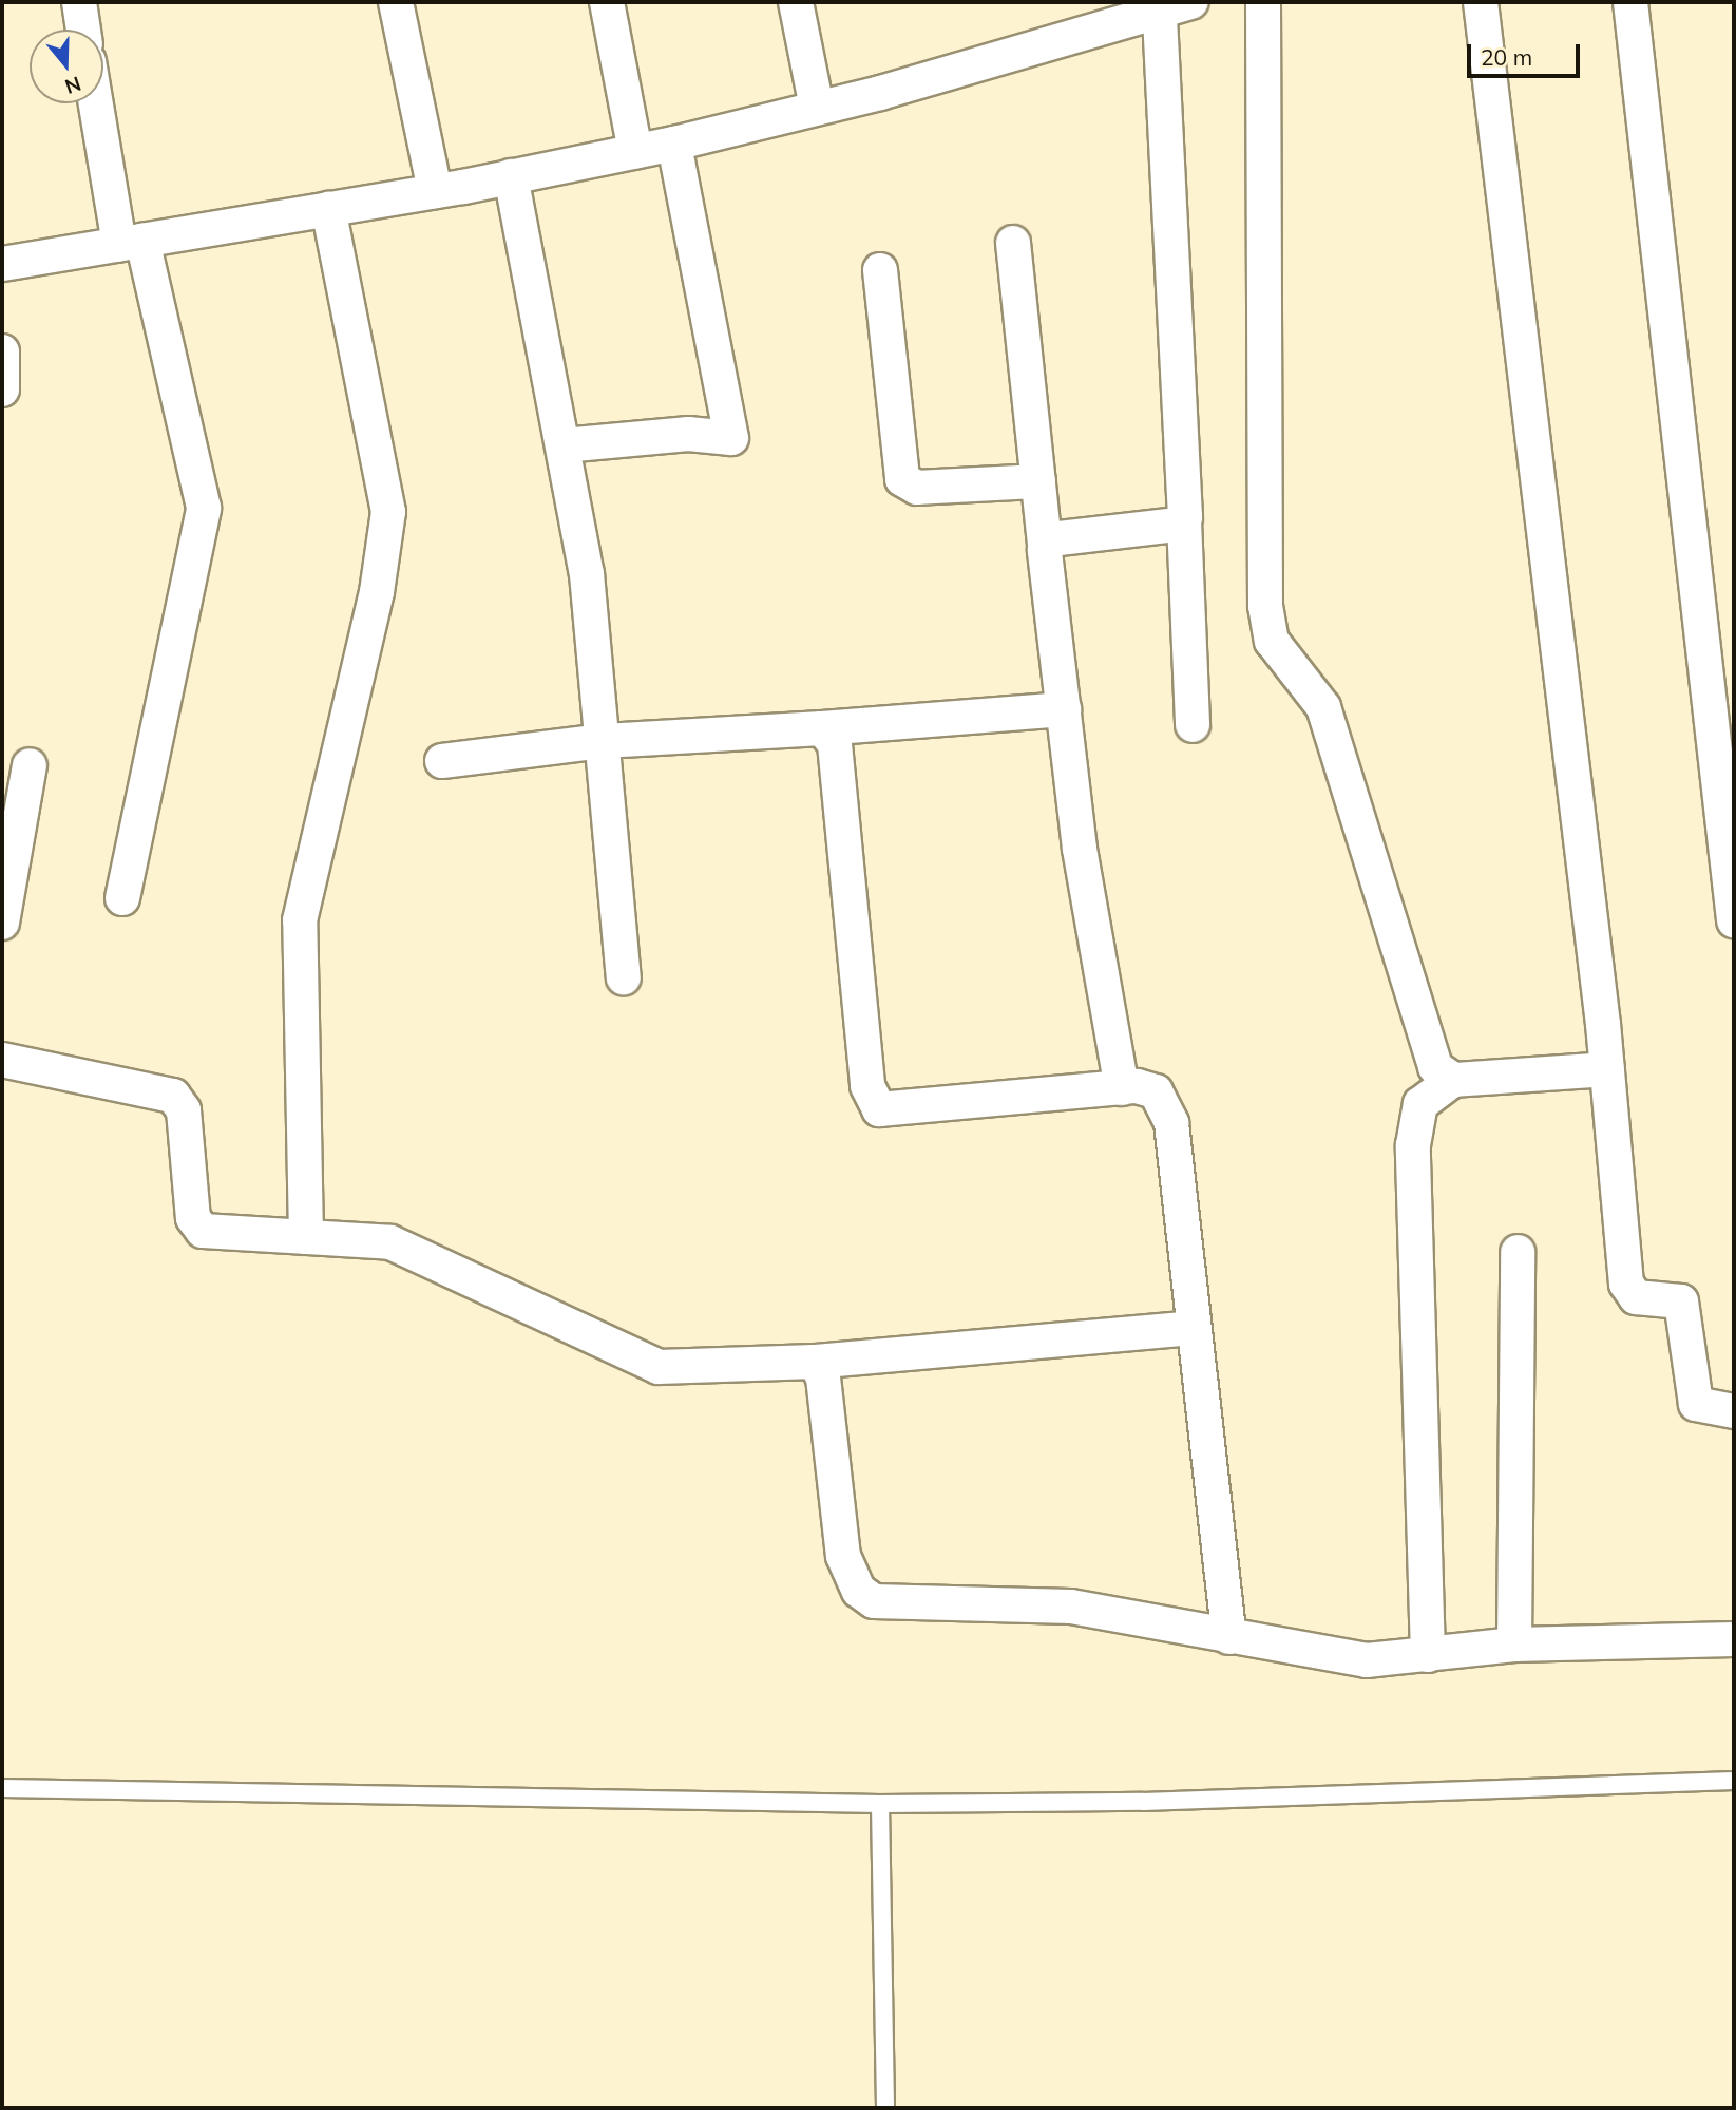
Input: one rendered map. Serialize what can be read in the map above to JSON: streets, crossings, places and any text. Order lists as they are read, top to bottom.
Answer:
{
  "scale_bar": "20 m",
  "north": "bottom"
}
